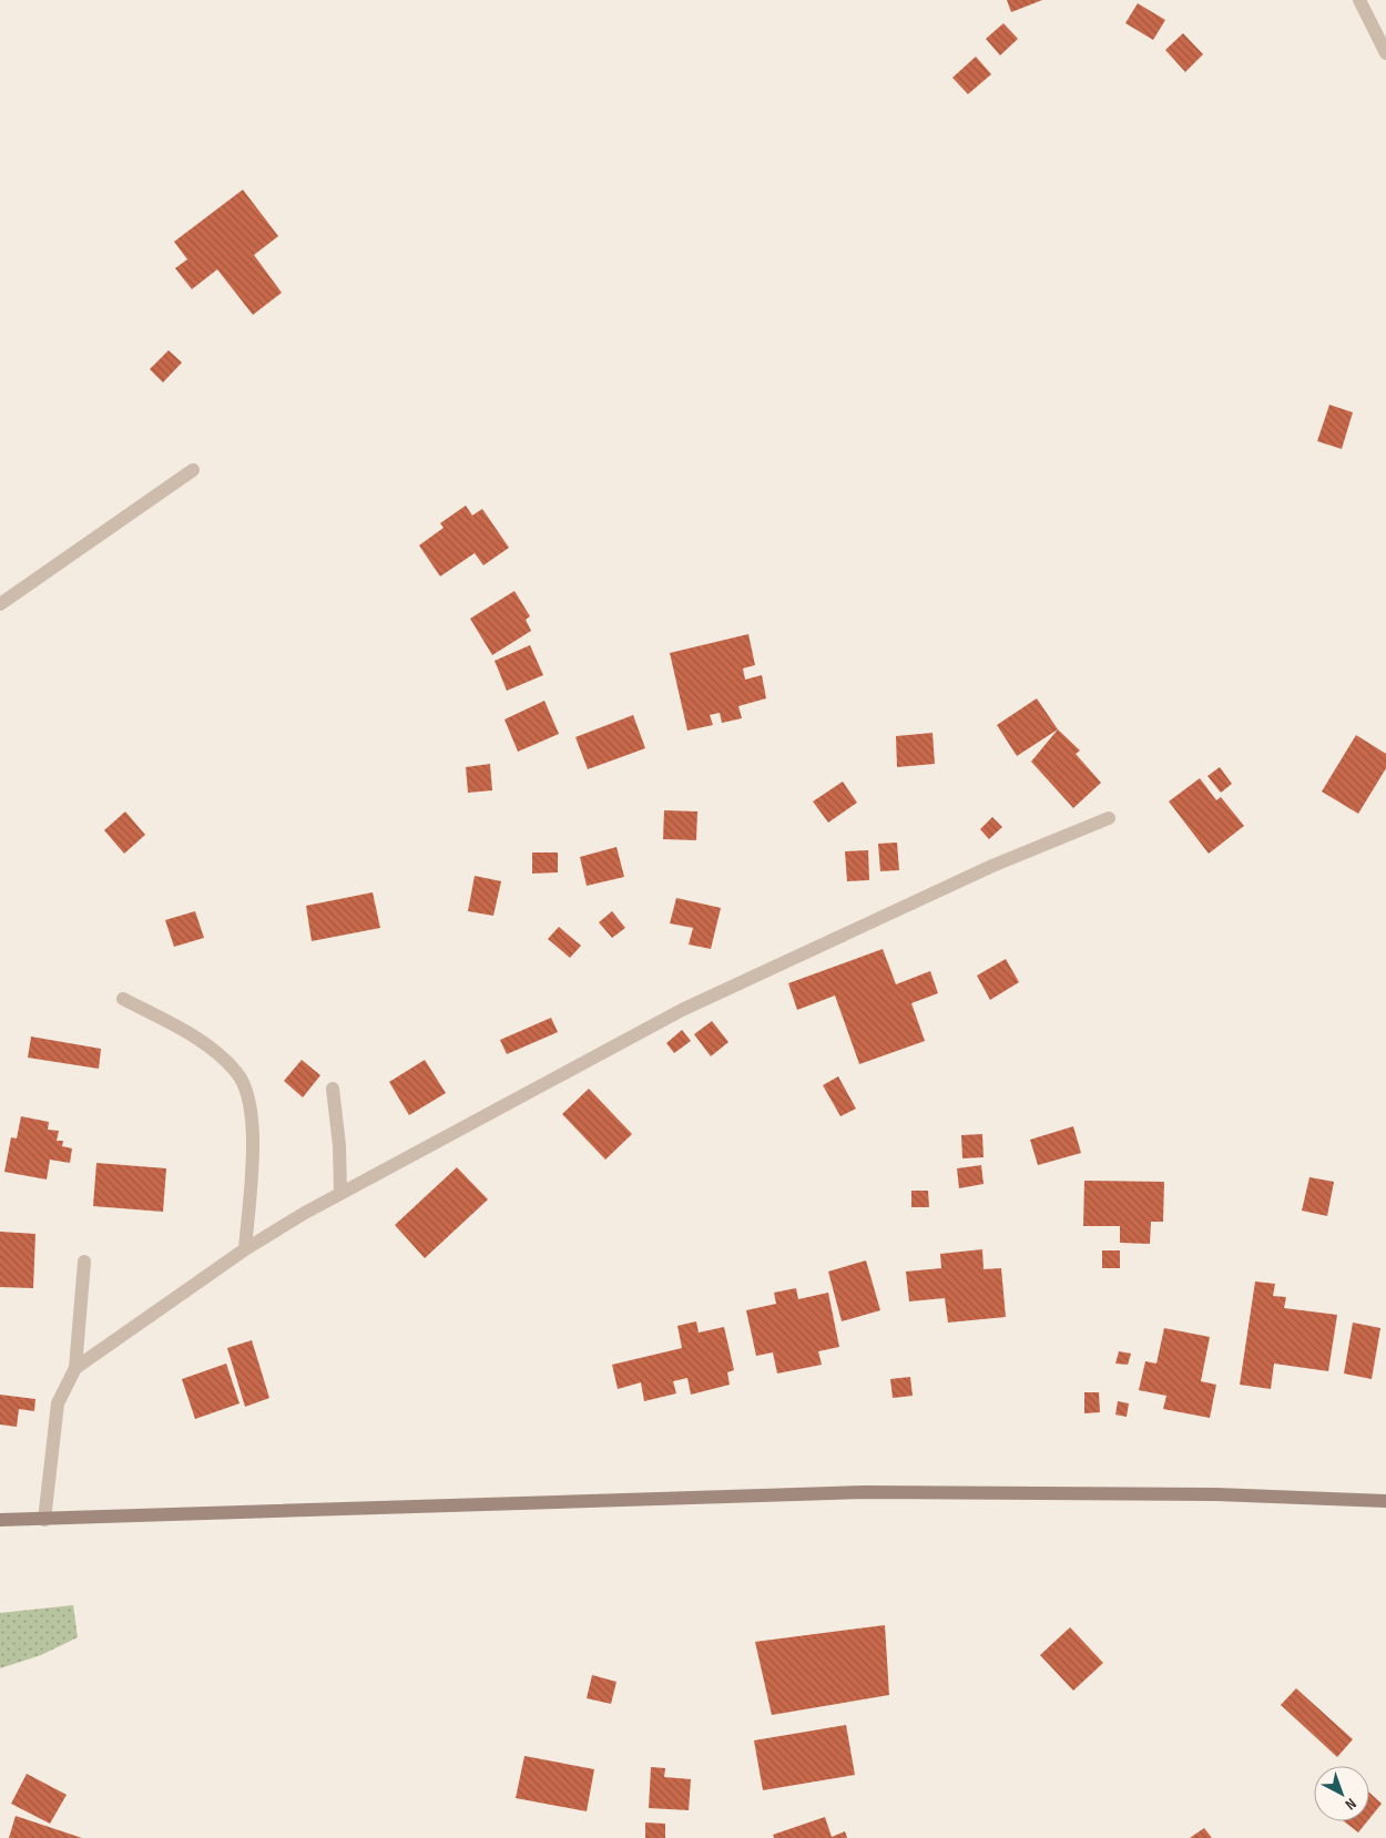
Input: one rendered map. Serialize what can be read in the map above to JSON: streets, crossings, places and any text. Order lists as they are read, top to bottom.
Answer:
{
  "north": "bottom right"
}
